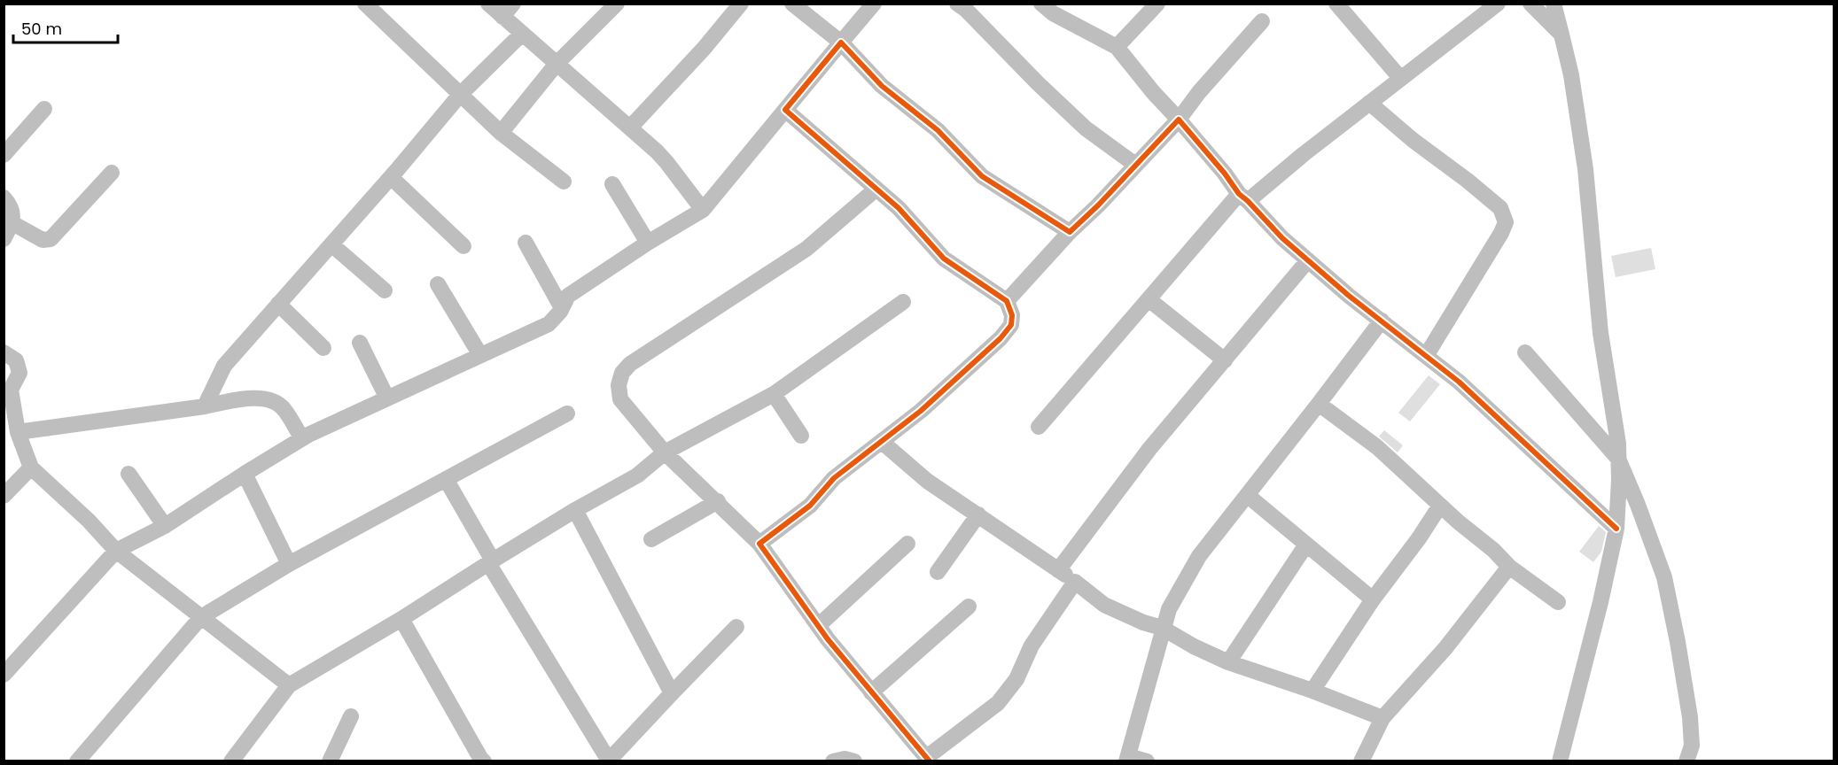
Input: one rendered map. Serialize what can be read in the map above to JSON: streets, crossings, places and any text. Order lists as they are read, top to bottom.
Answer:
{
  "scale_bar": "50 m"
}
